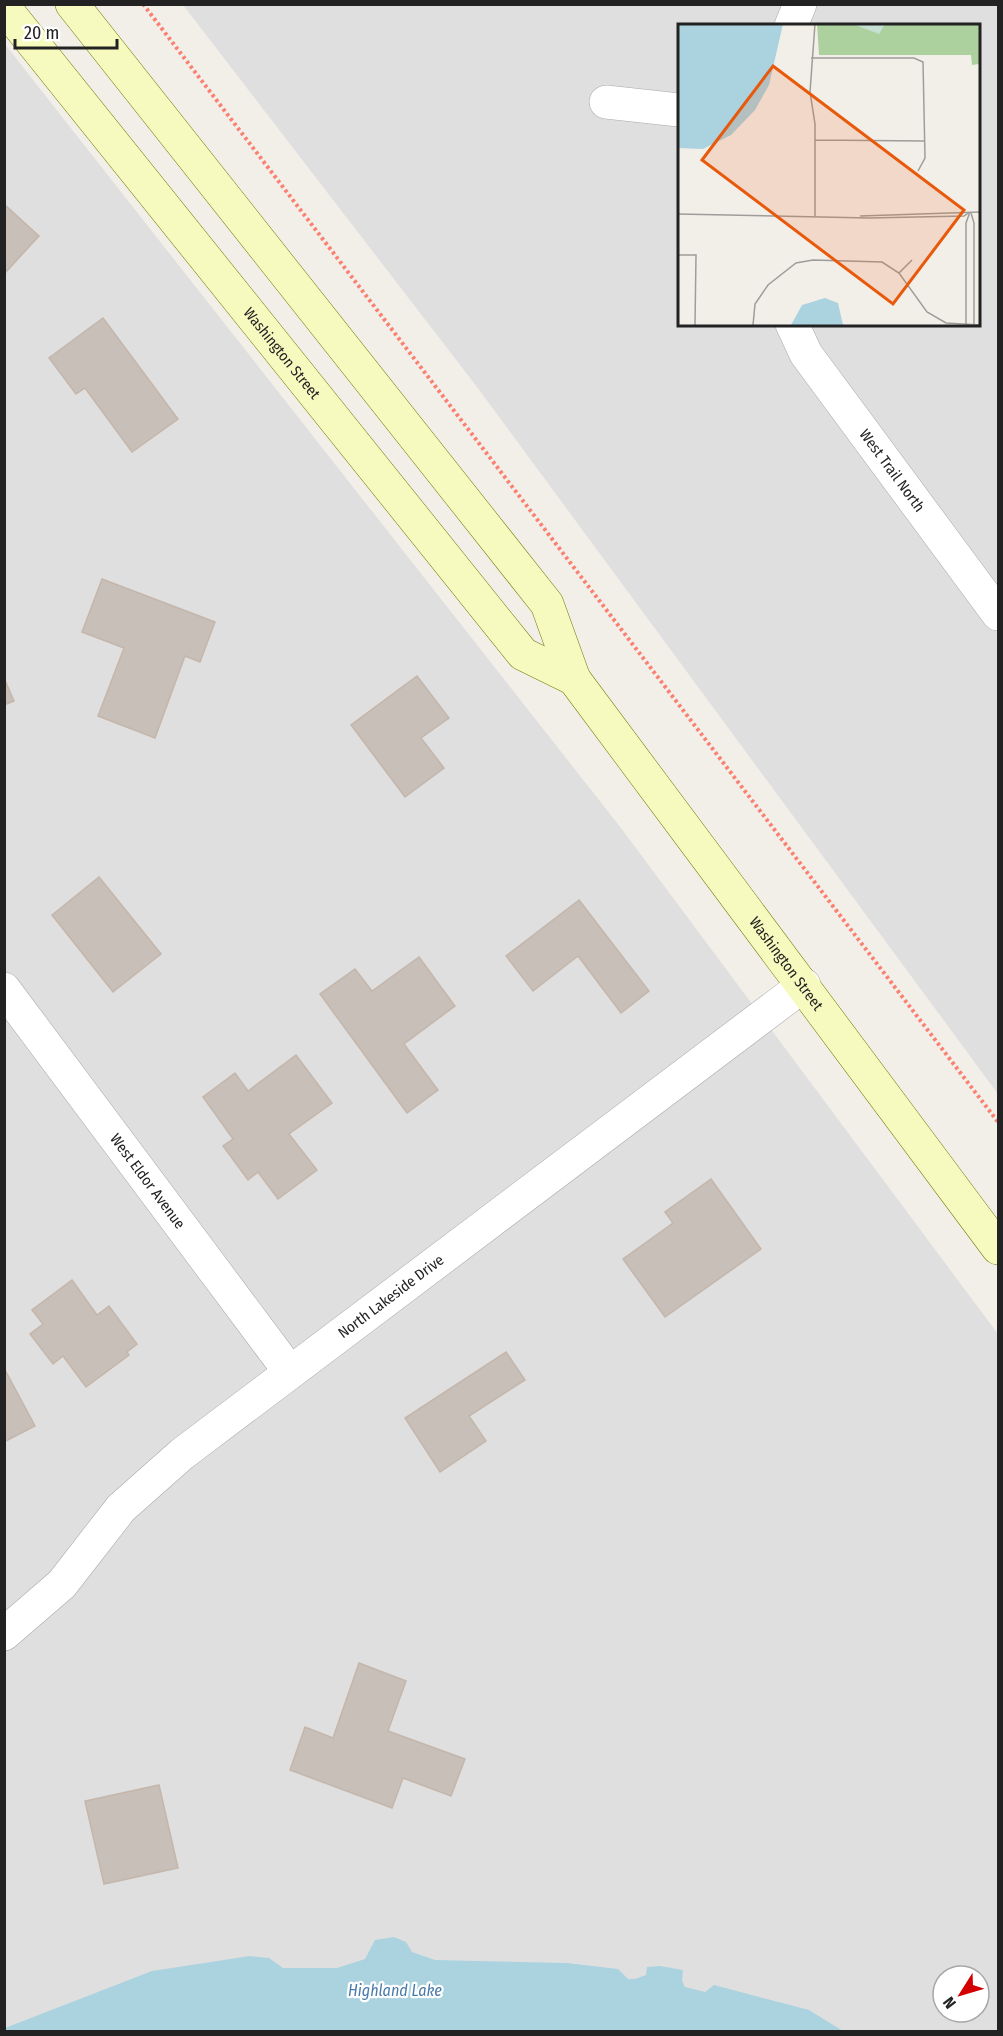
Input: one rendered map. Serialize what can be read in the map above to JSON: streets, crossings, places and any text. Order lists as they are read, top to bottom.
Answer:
{
  "streets": {
    "main road": ["Washington Street"],
    "street": ["West Trail North", "West Eldor Avenue", "North Lakeside Drive"]
  },
  "crossings": [
    ["Washington Street", "North Lakeside Drive"],
    ["West Eldor Avenue", "North Lakeside Drive"]
  ],
  "water": ["Highland Lake"],
  "scale_bar": "20 m",
  "north": "bottom left"
}
